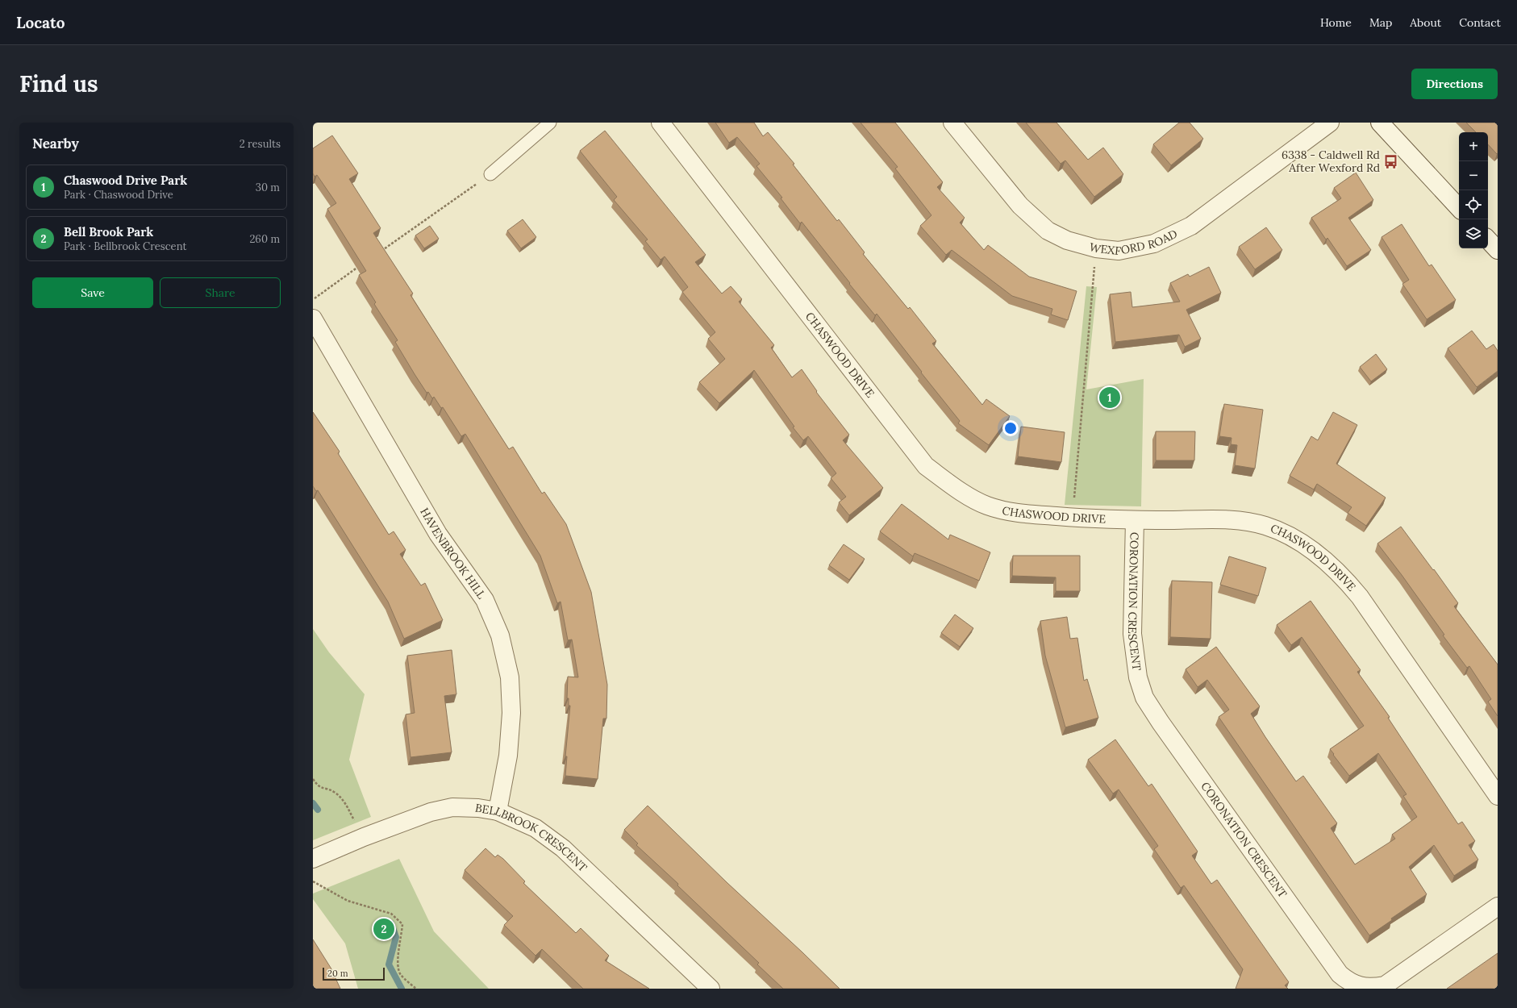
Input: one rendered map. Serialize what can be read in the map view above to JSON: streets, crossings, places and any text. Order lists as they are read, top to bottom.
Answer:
{
  "streets": {
    "street": [
      "WEXFORD ROAD",
      "CHASWOOD DRIVE",
      "HAVENBROOK HILL",
      "CORONATION CRESCENT",
      "BELLBROOK CRESCENT"
    ]
  },
  "crossings": [
    ["CHASWOOD DRIVE", "CORONATION CRESCENT"],
    ["HAVENBROOK HILL", "BELLBROOK CRESCENT"]
  ],
  "places": {
    "bus stop": ["6338 - Caldwell Rd After Wexford Rd"]
  },
  "scale_bar": "20 m",
  "page": {
    "header": "Locato",
    "nav": [
      "Home",
      "Map",
      "About",
      "Contact"
    ],
    "buttons": [
      "Directions",
      ["Save", "Share"]
    ],
    "title": "Find us",
    "heading": ["Nearby", "2 results"],
    "map_buttons": ["+", "−"],
    "list": [
      {
        "mark": "1",
        "name": "Chaswood Drive Park",
        "note": "Park · Chaswood Drive",
        "value": "30 m"
      },
      {
        "mark": "2",
        "name": "Bell Brook Park",
        "note": "Park · Bellbrook Crescent",
        "value": "260 m"
      }
    ],
    "pins": ["1", "2"],
    "scale": "20 m"
  }
}
